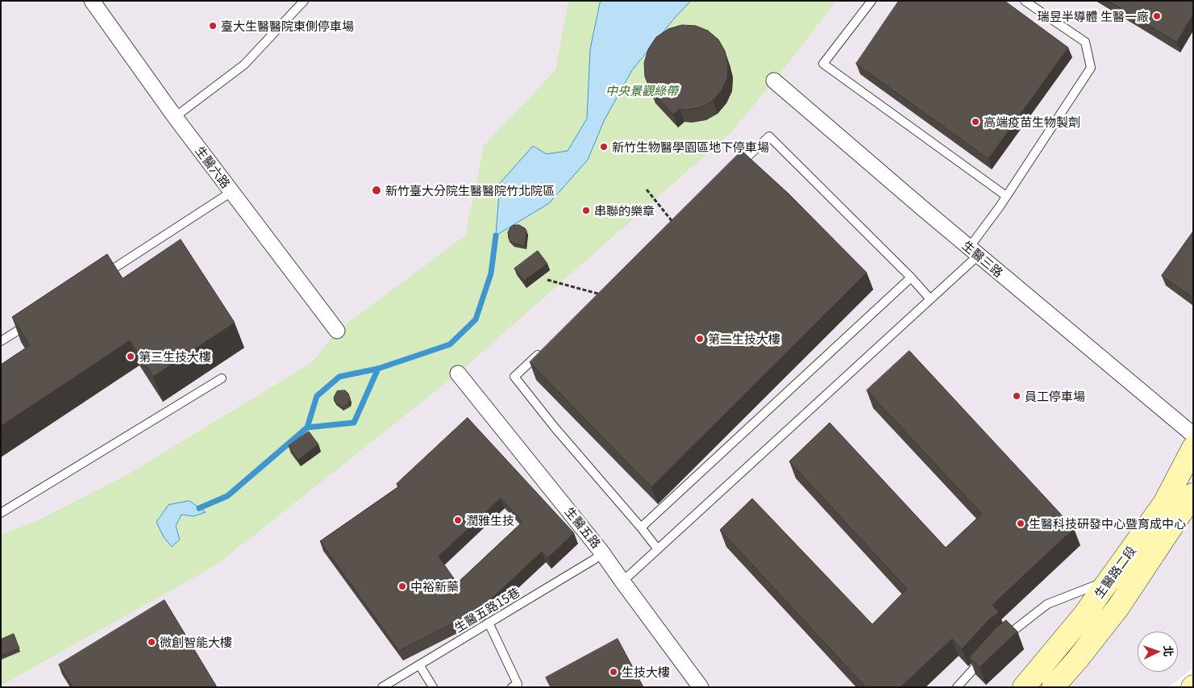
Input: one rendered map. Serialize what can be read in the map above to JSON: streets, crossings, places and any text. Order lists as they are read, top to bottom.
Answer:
{
  "streets": {
    "street": [
      "生醫六路",
      "生醫三路",
      "生醫五路",
      "生醫路二段"
    ],
    "lane": ["生醫五路15巷"]
  },
  "crossings": [
    ["生醫五路", "生醫五路15巷"]
  ],
  "parks": ["中央景觀綠帶"],
  "places": [
    "瑞昱半導體 生醫一廠",
    "臺大生醫醫院東側停車場",
    "高端疫苗生物製劑",
    "新竹生物醫學園區地下停車場",
    "新竹臺大分院生醫醫院竹北院區",
    "串聯的樂章",
    "第二生技大樓",
    "第三生技大樓",
    "員工停車場",
    "潤雅生技",
    "生醫科技研發中心暨育成中心",
    "中裕新藥",
    "微創智能大樓",
    "生技大樓"
  ],
  "north": "right"
}
